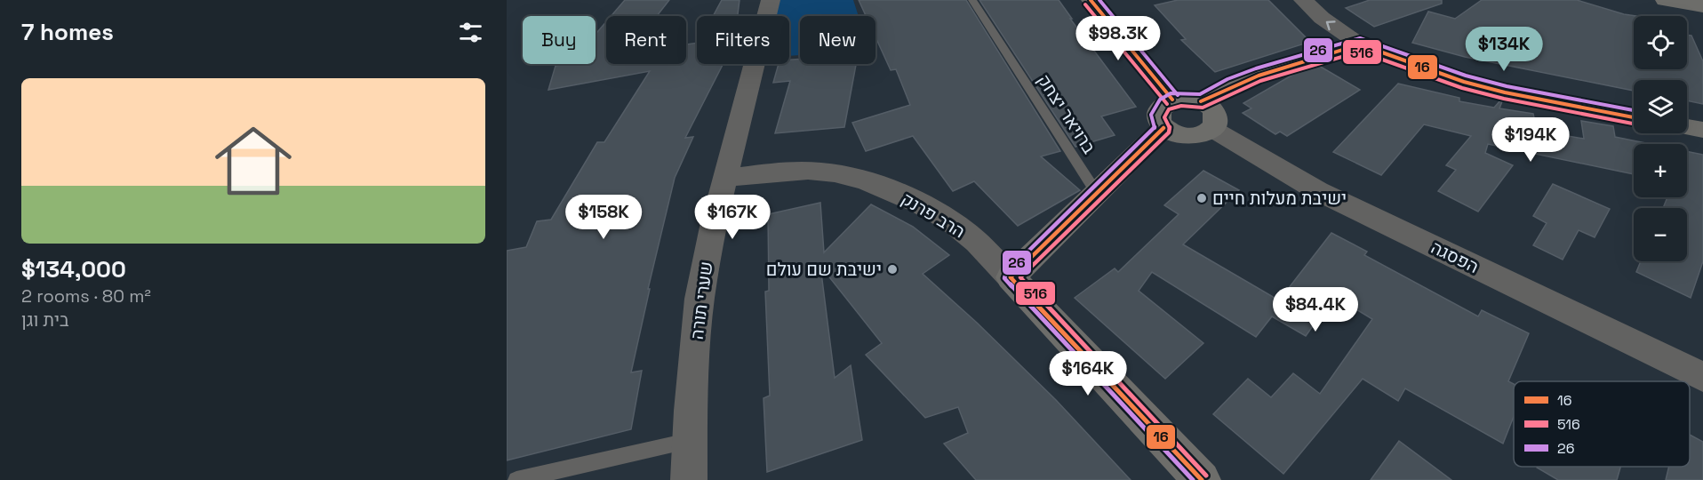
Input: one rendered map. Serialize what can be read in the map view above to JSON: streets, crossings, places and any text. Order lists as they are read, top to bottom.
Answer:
{
  "streets": {
    "street": ["הרב פרנק", "הפסגה", "שערי תורה"],
    "lane": ["ברויאר יצחק"]
  },
  "crossings": [
    ["הרב פרנק", "שערי תורה"]
  ],
  "places": ["ישיבת מעלות חיים", "ישיבת שם עולם"],
  "lines": ["transit line 16", "transit line 26", "transit line 516"],
  "legend": ["16", "516", "26"],
  "page": {
    "heading": "7 homes",
    "map_buttons": ["+", "−"],
    "price": [
      "$98.3K",
      "$134K",
      "$194K",
      "$158K",
      "$167K",
      "$84.4K",
      "$164K"
    ],
    "chip": [
      "Buy",
      "Rent",
      "Filters",
      "New"
    ],
    "list": [
      {
        "name": "$134,000",
        "note": "2 rooms · 80 m² · בית וגן"
      }
    ]
  }
}
